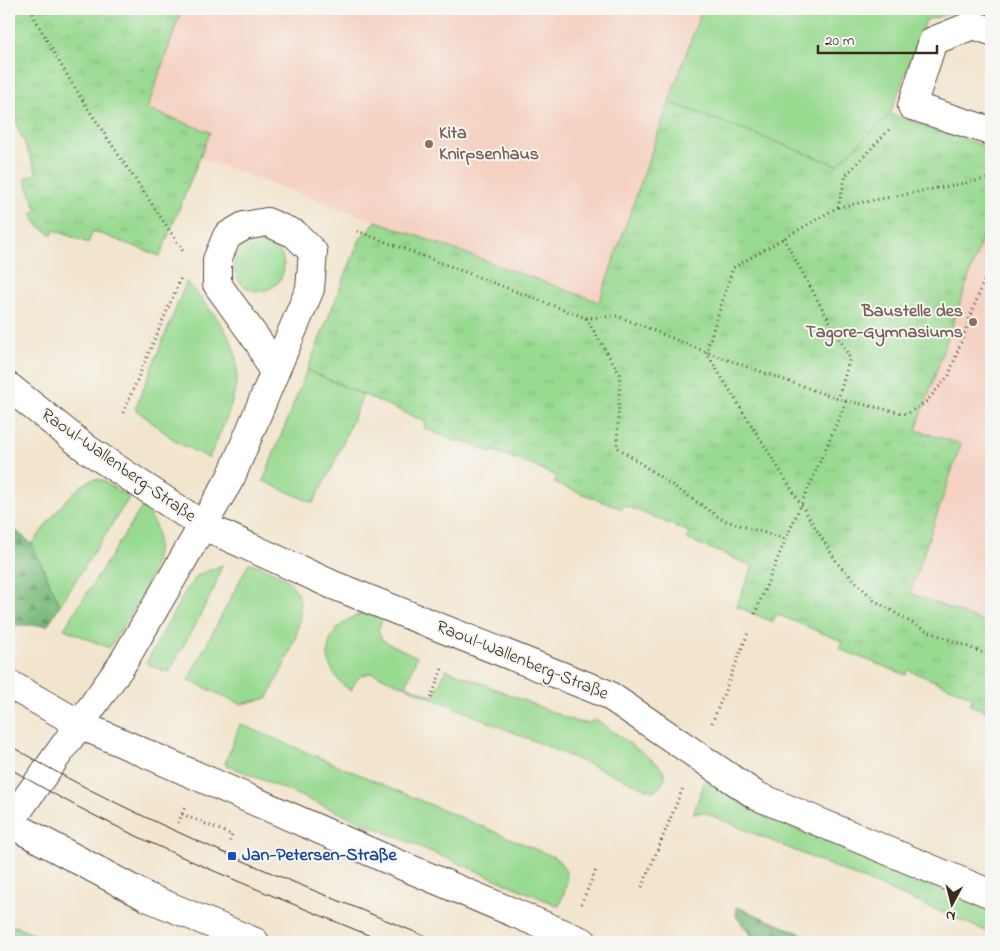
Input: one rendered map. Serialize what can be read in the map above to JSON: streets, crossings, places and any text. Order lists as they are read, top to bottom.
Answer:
{
  "streets": {
    "street": ["Raoul-Wallenberg-Straße"]
  },
  "places": {
    "other": ["Kita Knirpsenhaus", "Baustelle des Tagore-Gymnasiums"],
    "transit": ["Jan-Petersen-Straße"]
  },
  "scale_bar": "20 m",
  "north": "bottom"
}
